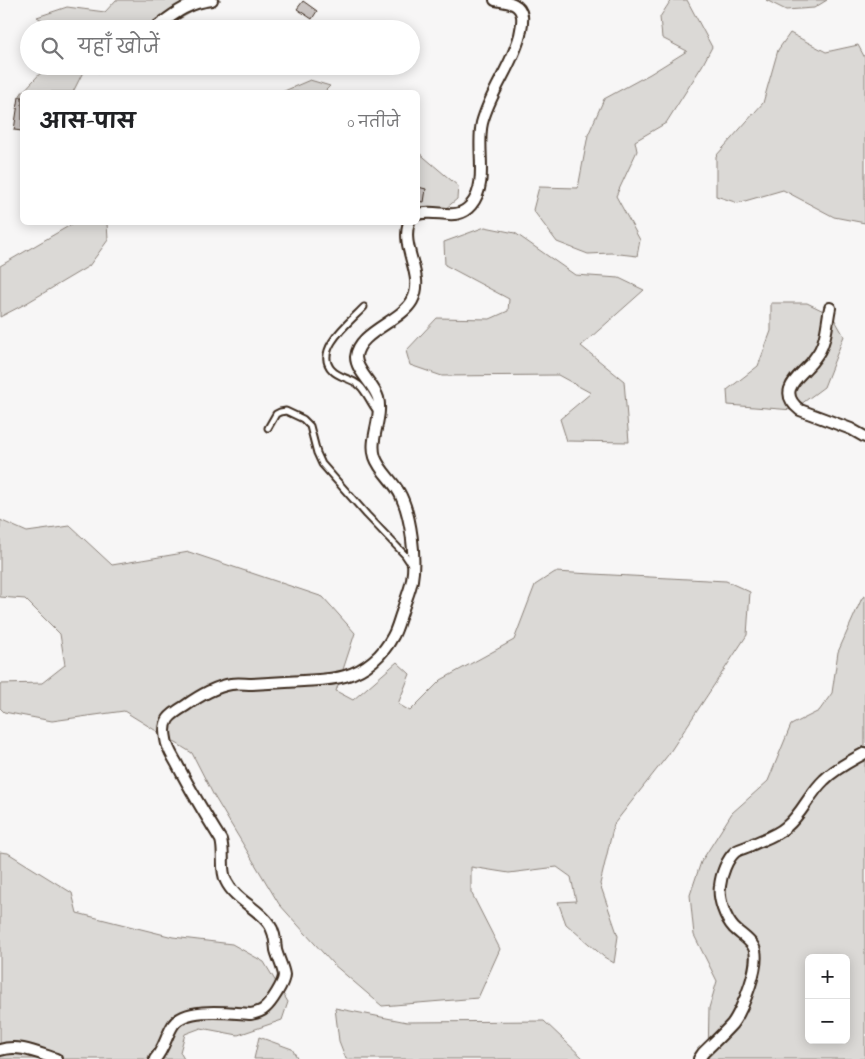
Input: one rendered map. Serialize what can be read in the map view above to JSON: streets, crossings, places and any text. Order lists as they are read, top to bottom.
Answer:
{
  "page": {
    "search": "यहाँ खोजें",
    "heading": ["आस-पास", "0 नतीजे"],
    "map_buttons": ["+", "−"]
  }
}
